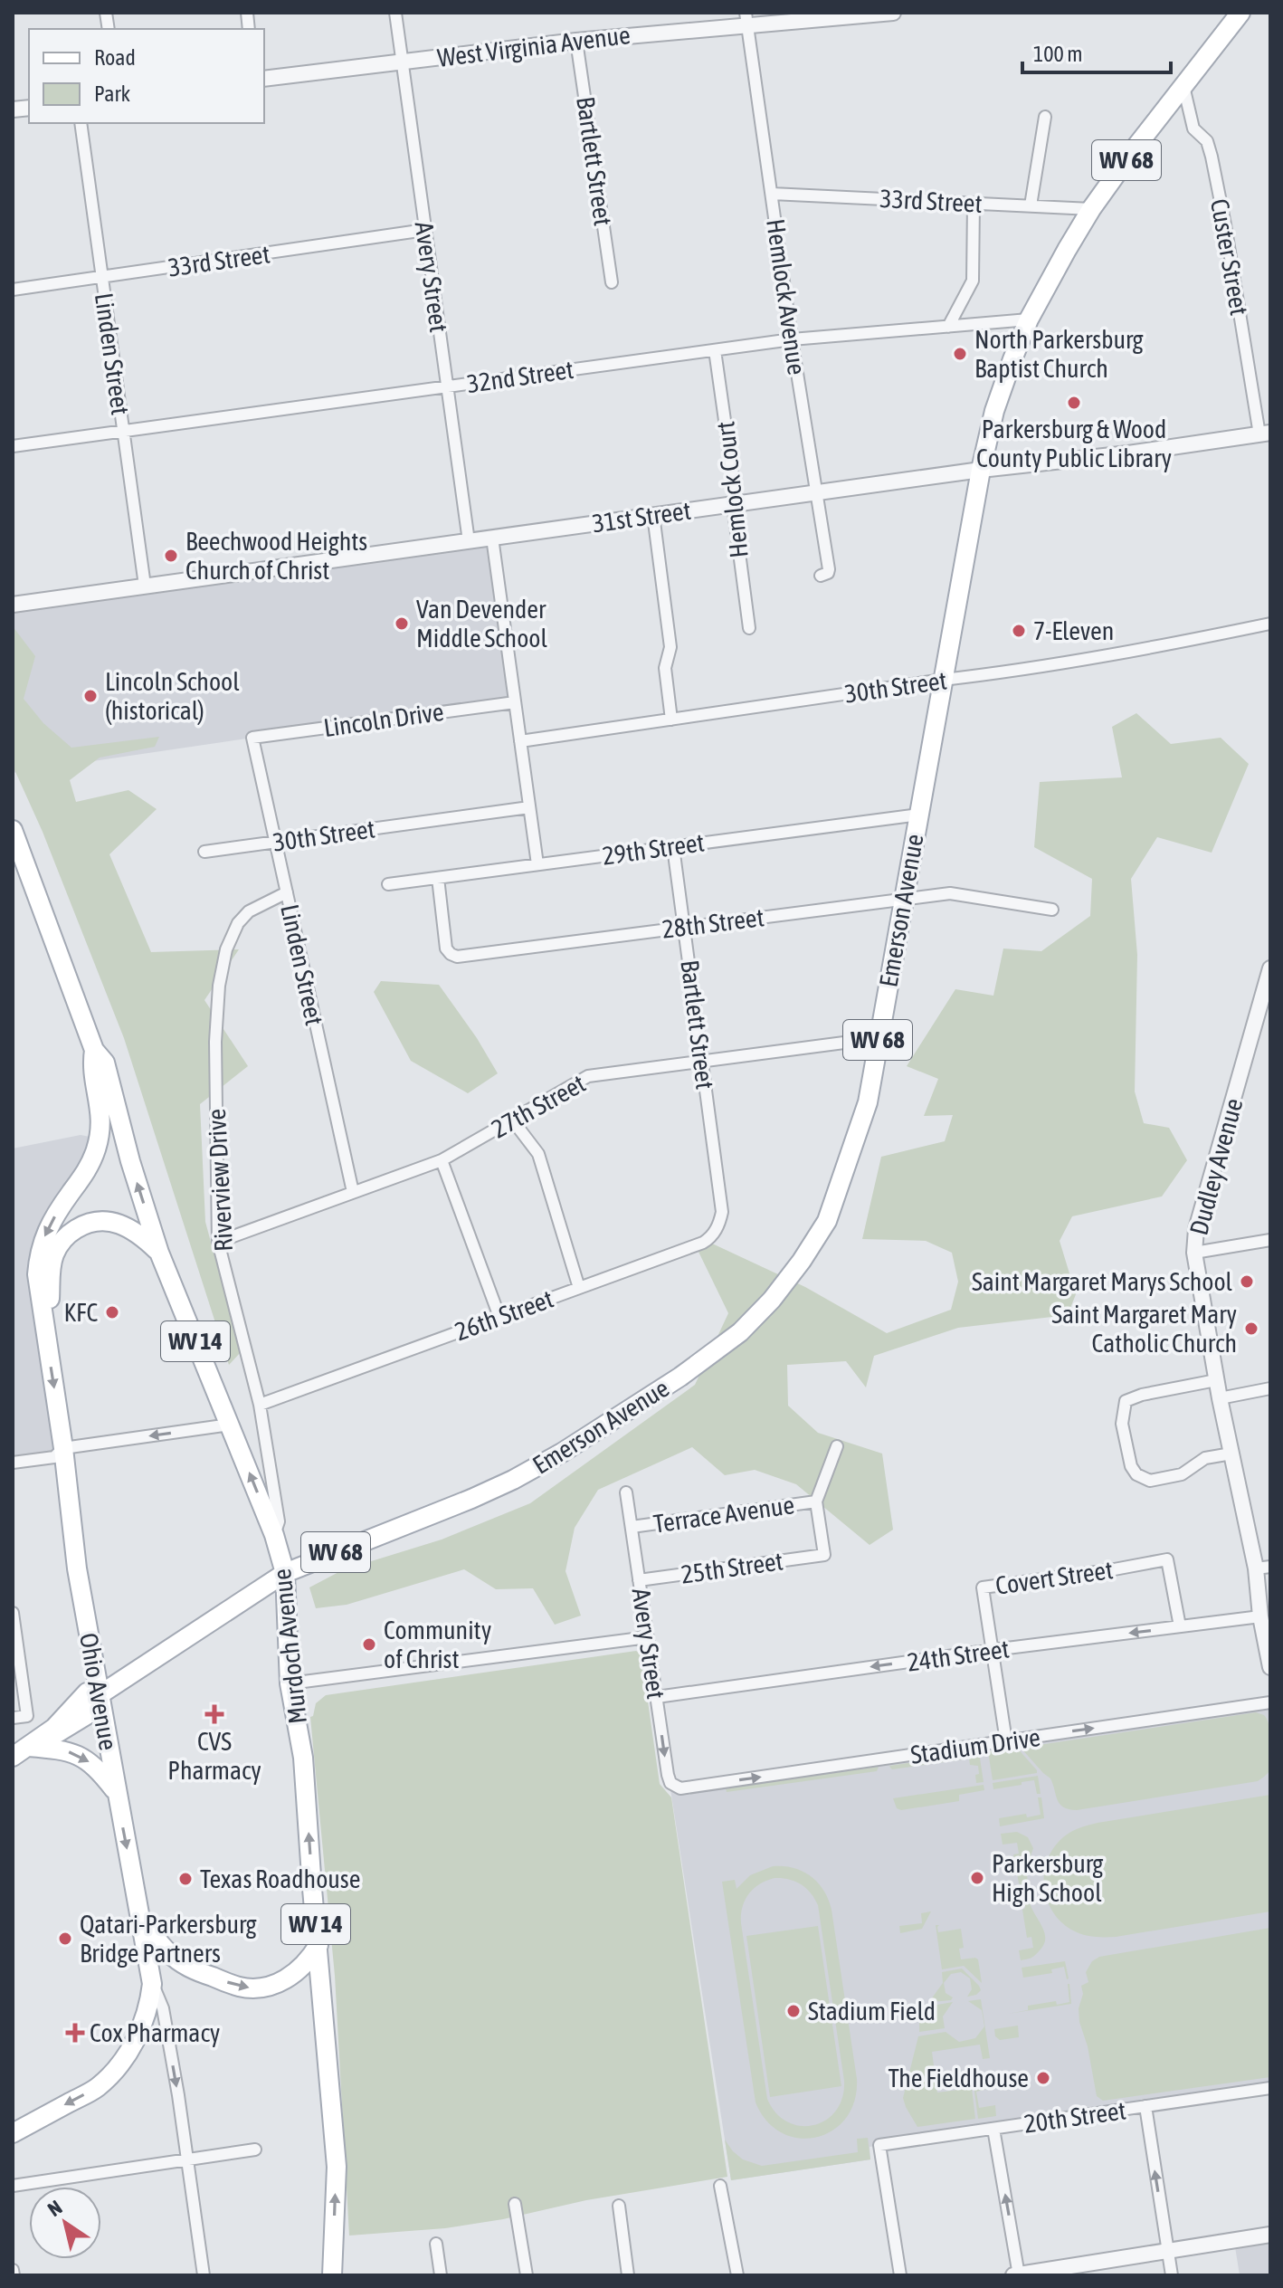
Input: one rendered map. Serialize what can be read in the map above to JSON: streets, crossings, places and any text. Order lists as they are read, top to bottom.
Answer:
{
  "streets": {
    "main road": [
      "WV 68",
      "Emerson Avenue",
      "WV 14",
      "Murdoch Avenue",
      "Ohio Avenue"
    ],
    "street": [
      "West Virginia Avenue",
      "Bartlett Street",
      "33rd Street",
      "Custer Street",
      "Avery Street",
      "Hemlock Avenue",
      "Linden Street",
      "32nd Street",
      "Hemlock Court",
      "31st Street",
      "30th Street",
      "Lincoln Drive",
      "29th Street",
      "28th Street",
      "27th Street",
      "Dudley Avenue",
      "Riverview Drive",
      "26th Street",
      "Terrace Avenue",
      "25th Street",
      "Covert Street",
      "24th Street",
      "Stadium Drive",
      "20th Street"
    ]
  },
  "crossings": [
    ["West Virginia Avenue", "Bartlett Street"],
    ["West Virginia Avenue", "Avery Street"],
    ["West Virginia Avenue", "Hemlock Avenue"],
    ["WV 68", "Emerson Avenue"],
    ["WV 68", "Murdoch Avenue"],
    ["WV 68", "Ohio Avenue"],
    ["Bartlett Street", "29th Street"],
    ["Bartlett Street", "28th Street"],
    ["Bartlett Street", "27th Street"],
    ["Bartlett Street", "26th Street"],
    ["33rd Street", "Avery Street"],
    ["33rd Street", "Hemlock Avenue"],
    ["33rd Street", "Linden Street"],
    ["33rd Street", "Emerson Avenue"],
    ["Custer Street", "31st Street"],
    ["Custer Street", "Emerson Avenue"],
    ["Avery Street", "32nd Street"],
    ["Avery Street", "31st Street"],
    ["Avery Street", "Terrace Avenue"],
    ["Avery Street", "25th Street"],
    ["Avery Street", "24th Street"],
    ["Avery Street", "Stadium Drive"],
    ["Hemlock Avenue", "32nd Street"],
    ["Hemlock Avenue", "31st Street"],
    ["Linden Street", "32nd Street"],
    ["Linden Street", "31st Street"],
    ["Linden Street", "30th Street"],
    ["Linden Street", "Lincoln Drive"],
    ["Linden Street", "27th Street"],
    ["Linden Street", "Riverview Drive"],
    ["32nd Street", "Hemlock Court"],
    ["32nd Street", "Emerson Avenue"],
    ["Hemlock Court", "31st Street"],
    ["31st Street", "Emerson Avenue"],
    ["30th Street", "Emerson Avenue"],
    ["29th Street", "Emerson Avenue"],
    ["29th Street", "28th Street"],
    ["Emerson Avenue", "28th Street"],
    ["Emerson Avenue", "27th Street"],
    ["Emerson Avenue", "Murdoch Avenue"],
    ["27th Street", "Riverview Drive"],
    ["Dudley Avenue", "24th Street"],
    ["Riverview Drive", "26th Street"],
    ["Riverview Drive", "Murdoch Avenue"],
    ["WV 14", "Ohio Avenue"],
    ["Terrace Avenue", "25th Street"],
    ["Covert Street", "24th Street"],
    ["Covert Street", "Stadium Drive"],
    ["Murdoch Avenue", "Ohio Avenue"]
  ],
  "one_way": [
    "Murdoch Avenue",
    "24th Street",
    "Ohio Avenue",
    "Stadium Drive"
  ],
  "places": {
    "other": [
      "North Parkersburg Baptist Church",
      "Parkersburg & Wood County Public Library",
      "Beechwood Heights Church of Christ",
      "Van Devender Middle School",
      "7-Eleven",
      "Lincoln School (historical)",
      "Saint Margaret Marys School",
      "KFC",
      "Saint Margaret Mary Catholic Church",
      "Community of Christ",
      "Parkersburg High School",
      "Texas Roadhouse",
      "Qatari-Parkersburg Bridge Partners",
      "Stadium Field",
      "The Fieldhouse"
    ],
    "health": ["CVS Pharmacy", "Cox Pharmacy"]
  },
  "legend": ["Road", "Park"],
  "scale_bar": "100 m",
  "north": "top left"
}
